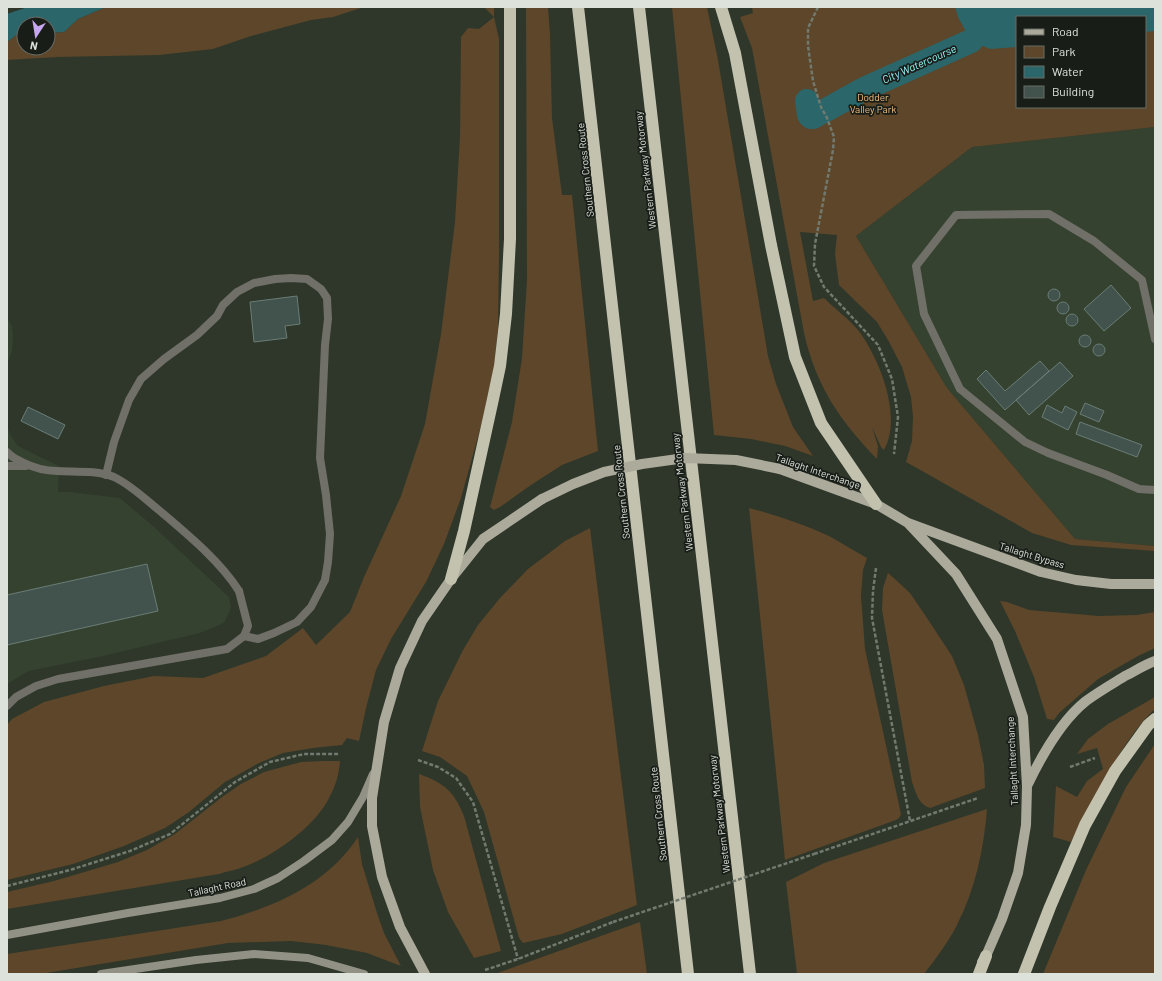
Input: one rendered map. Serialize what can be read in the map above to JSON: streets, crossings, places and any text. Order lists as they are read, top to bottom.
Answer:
{
  "streets": {
    "highway": ["Southern Cross Route", "Western Parkway Motorway"],
    "main road": ["Tallaght Interchange", "Tallaght Bypass", "Tallaght Road"]
  },
  "crossings": [
    ["Tallaght Interchange", "Tallaght Bypass"]
  ],
  "water": ["City Watercourse"],
  "parks": ["Dodder Valley Park"],
  "legend": [
    "Road",
    "Park",
    "Water",
    "Building"
  ],
  "north": "bottom"
}
